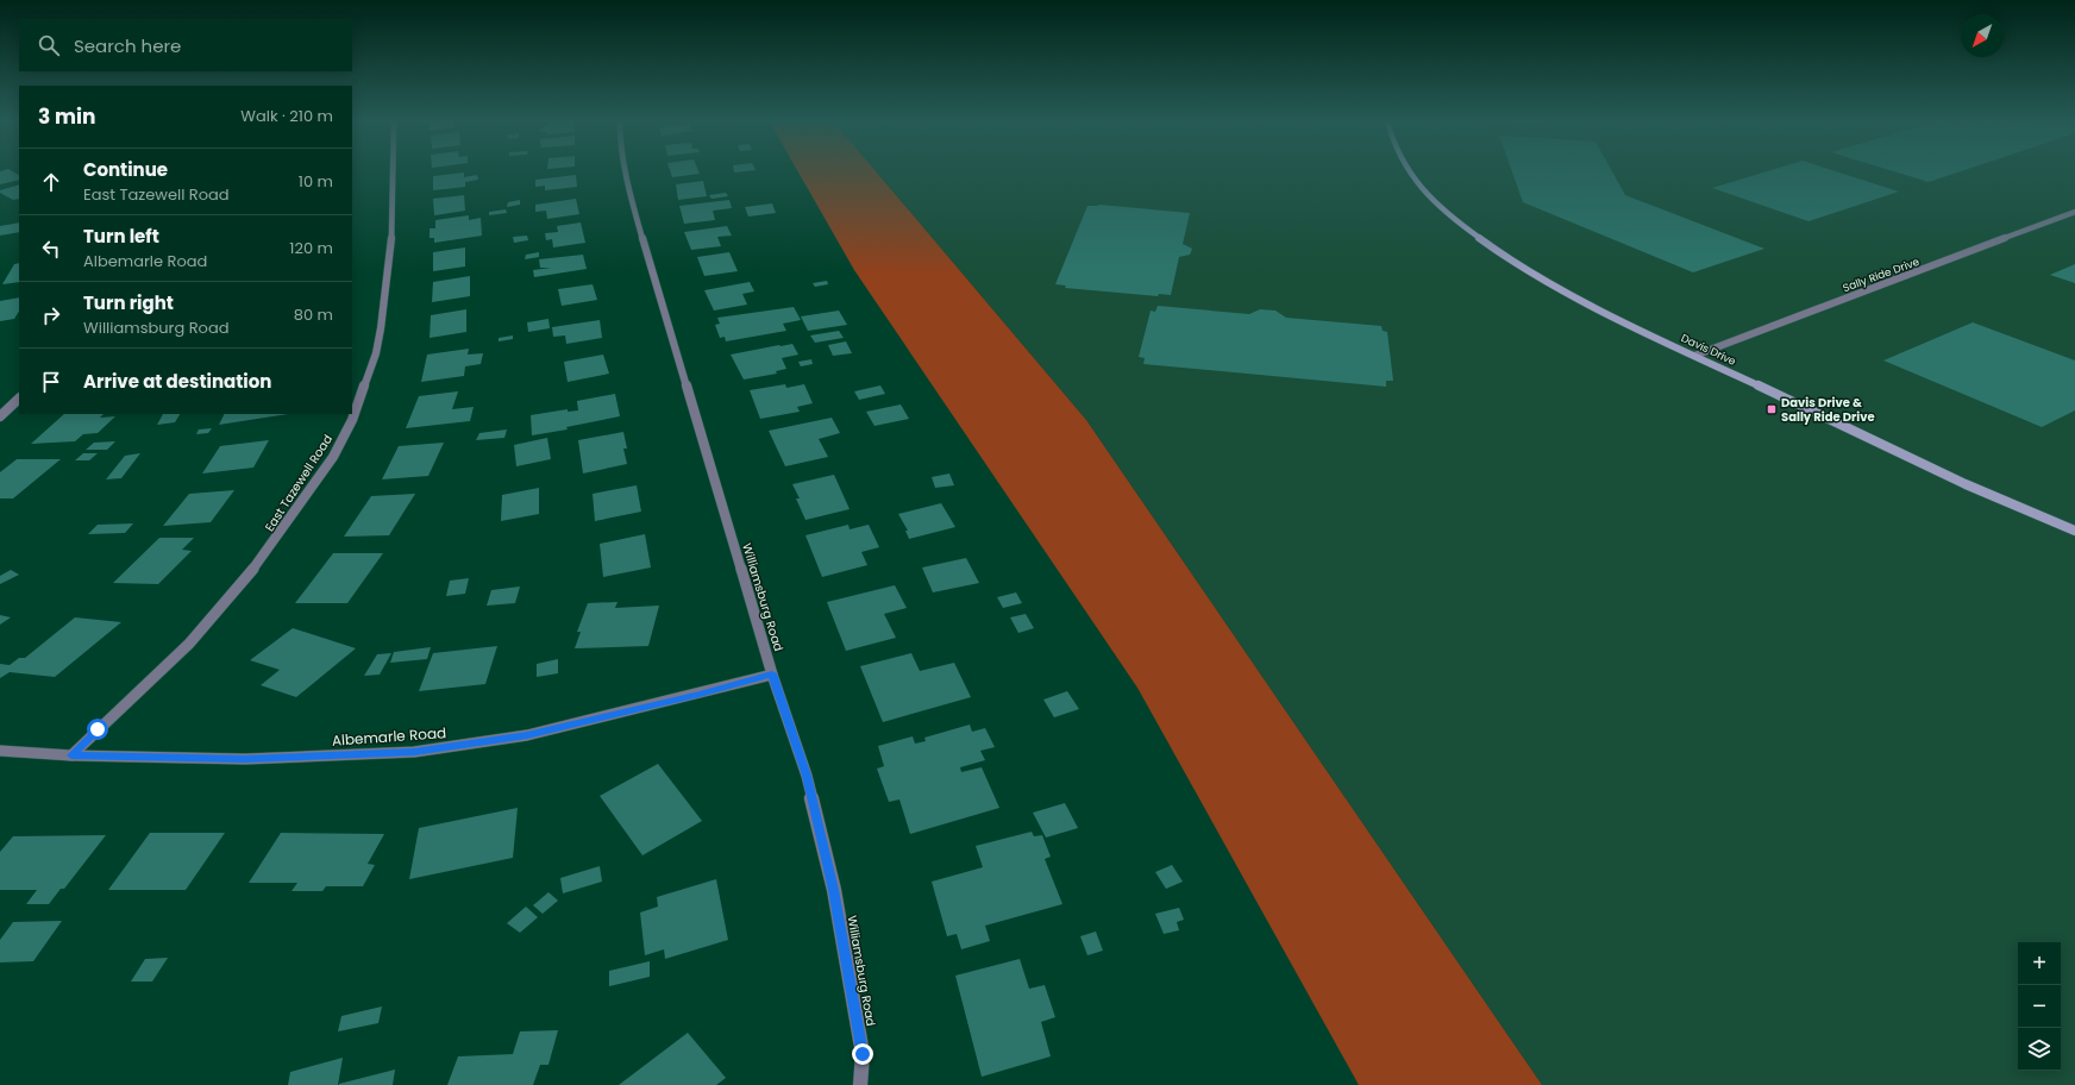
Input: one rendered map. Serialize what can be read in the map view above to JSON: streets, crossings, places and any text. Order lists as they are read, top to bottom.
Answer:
{
  "streets": {
    "street": [
      "Sally Ride Drive",
      "Davis Drive",
      "East Tazewell Road",
      "Williamsburg Road",
      "Albemarle Road"
    ]
  },
  "crossings": [
    ["Sally Ride Drive", "Davis Drive"],
    ["East Tazewell Road", "Albemarle Road"],
    ["Williamsburg Road", "Albemarle Road"]
  ],
  "places": {
    "transit": ["Davis Drive & Sally Ride Drive"]
  },
  "north": "bottom left",
  "page": {
    "search": "Search here",
    "heading": ["3 min", "Walk · 210 m"],
    "list": [
      ["Continue", "East Tazewell Road", "10 m"],
      ["Turn left", "Albemarle Road", "120 m"],
      ["Turn right", "Williamsburg Road", "80 m"],
      "Arrive at destination"
    ],
    "map_buttons": ["+", "−"]
  }
}
